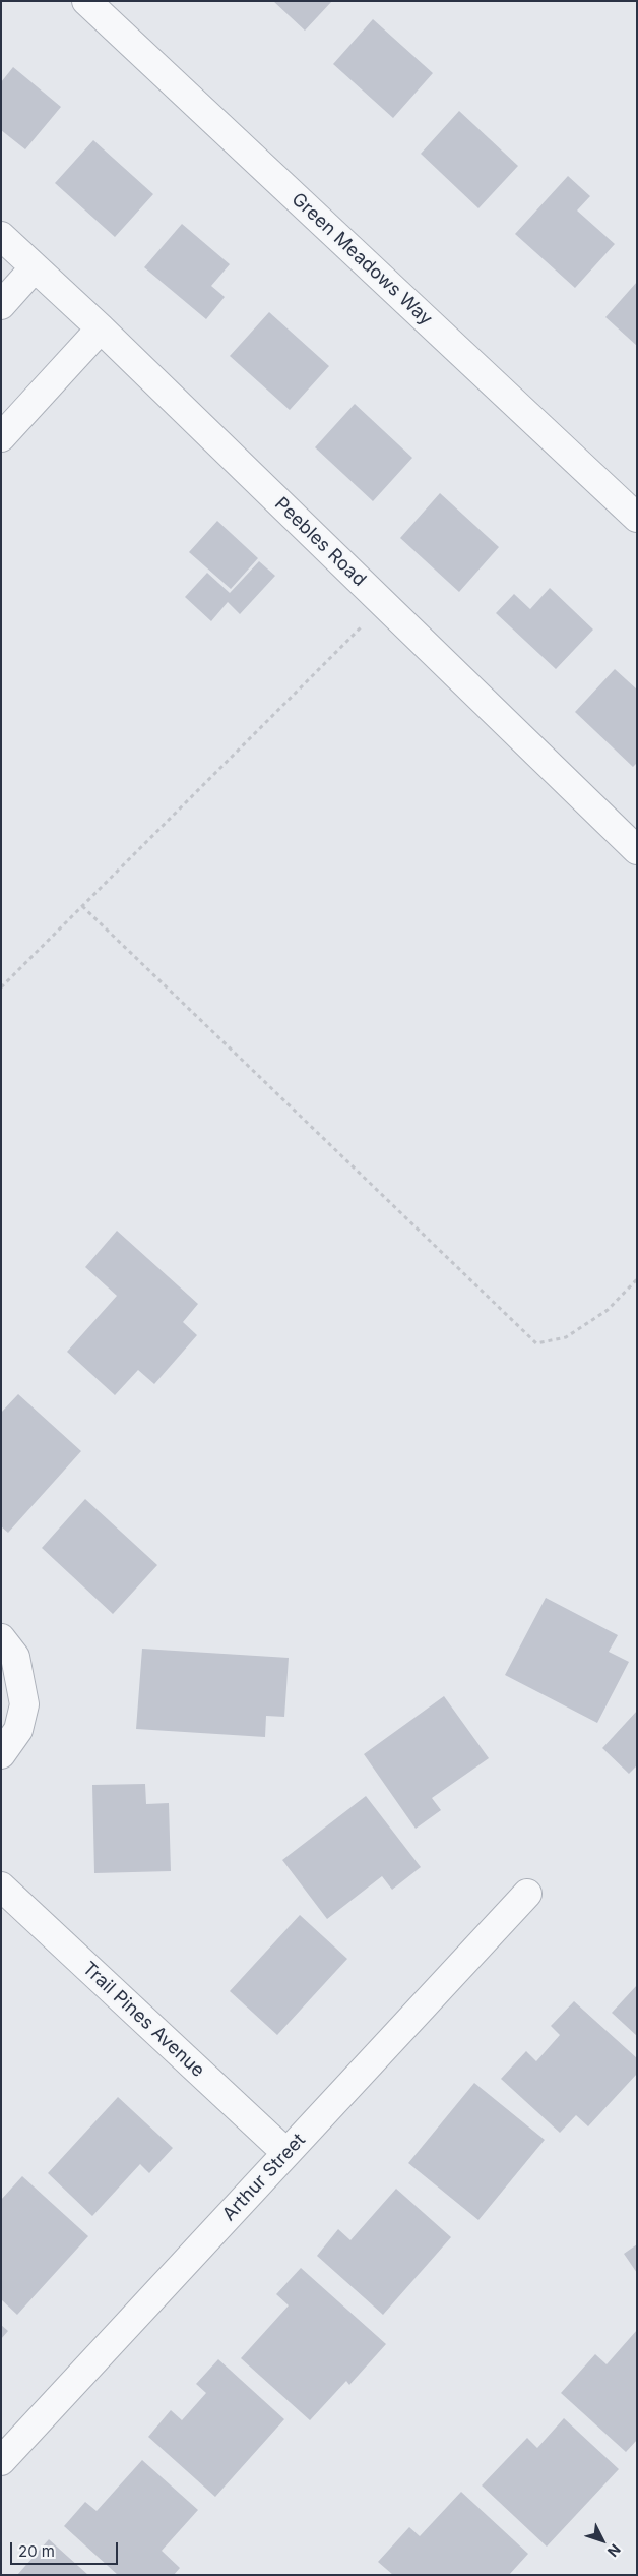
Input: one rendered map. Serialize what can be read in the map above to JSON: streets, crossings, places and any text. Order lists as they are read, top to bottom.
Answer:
{
  "streets": {
    "street": [
      "Green Meadows Way",
      "Peebles Road",
      "Trail Pines Avenue",
      "Arthur Street"
    ]
  },
  "crossings": [
    ["Trail Pines Avenue", "Arthur Street"]
  ],
  "scale_bar": "20 m",
  "north": "bottom right"
}
